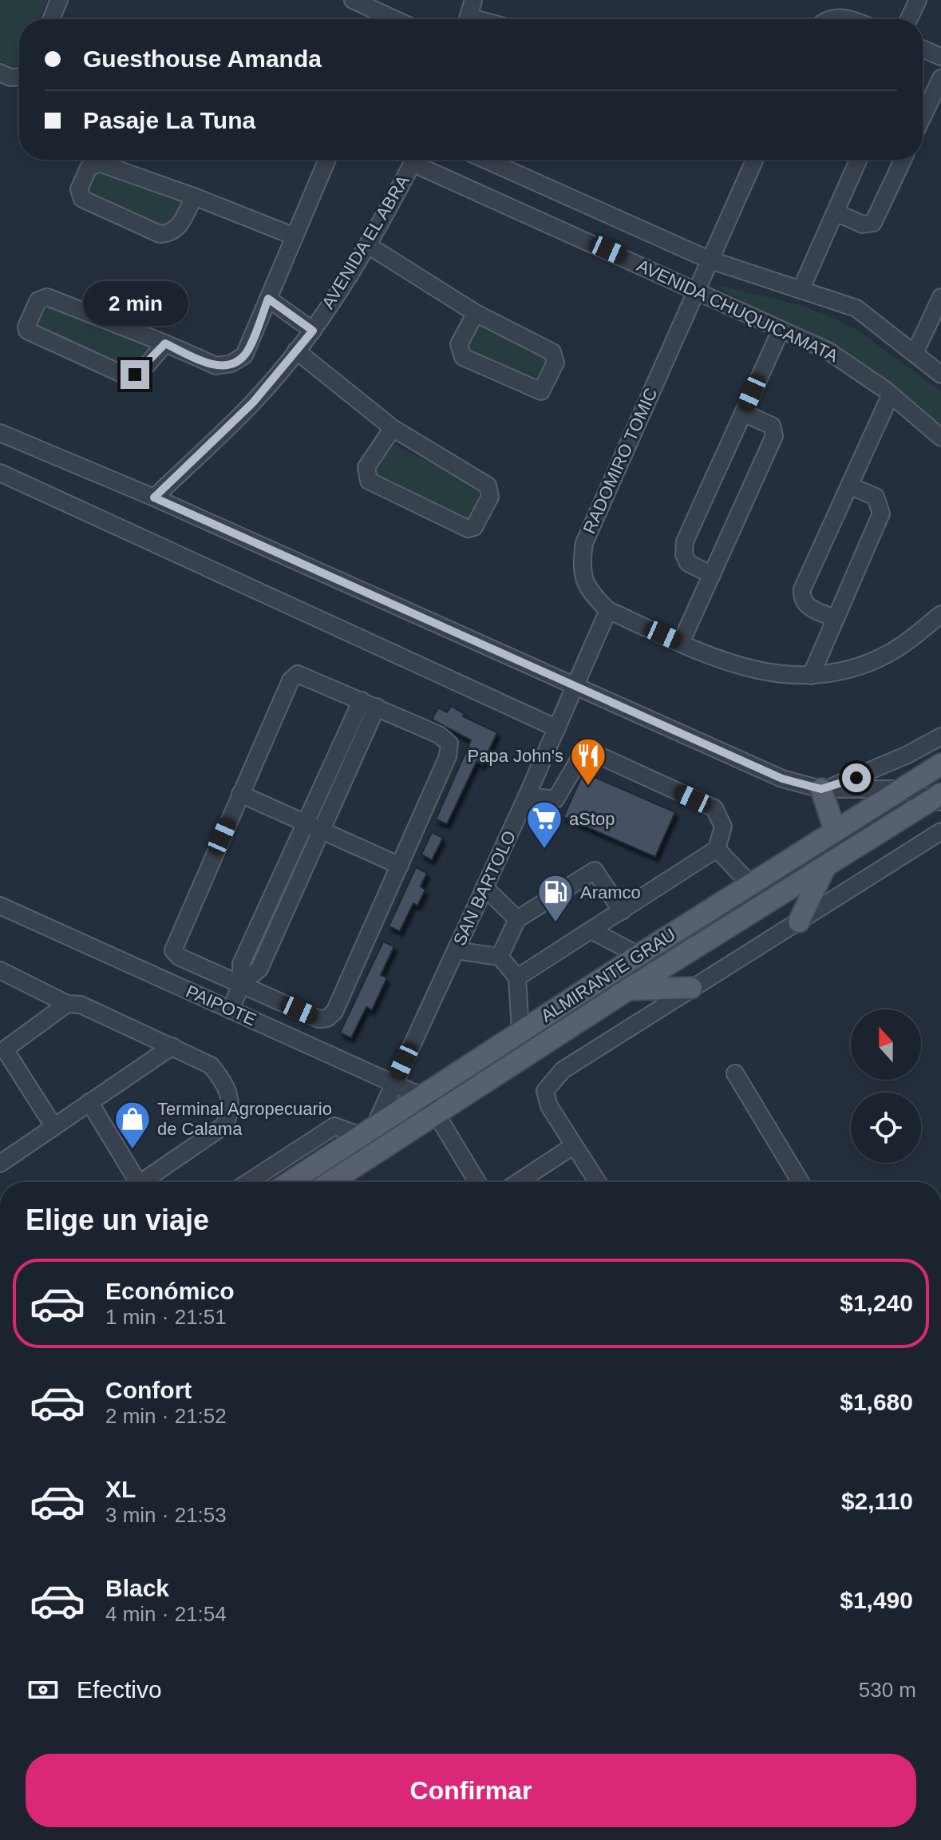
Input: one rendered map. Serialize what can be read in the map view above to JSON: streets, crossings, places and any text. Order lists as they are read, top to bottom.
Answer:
{
  "streets": {
    "main road": ["ALMIRANTE GRAU"],
    "street": [
      "AVENIDA EL ABRA",
      "AVENIDA CHUQUICAMATA",
      "RADOMIRO TOMIC",
      "SAN BARTOLO",
      "PAIPOTE"
    ]
  },
  "crossings": [
    ["AVENIDA CHUQUICAMATA", "RADOMIRO TOMIC"],
    ["RADOMIRO TOMIC", "SAN BARTOLO"],
    ["SAN BARTOLO", "ALMIRANTE GRAU"],
    ["SAN BARTOLO", "PAIPOTE"],
    ["ALMIRANTE GRAU", "PAIPOTE"]
  ],
  "places": {
    "restaurant": ["Papa John's"],
    "supermarket": ["aStop"],
    "fuel station": ["Aramco"],
    "shop": ["Terminal Agropecuario de Calama"]
  },
  "north": "top",
  "page": {
    "banner": ["Guesthouse Amanda", "Pasaje La Tuna"],
    "bubble": "2 min",
    "heading": "Elige un viaje",
    "list": [
      {
        "name": "Económico",
        "note": "1 min · 21:51",
        "value": "$1,240"
      },
      {
        "name": "Confort",
        "note": "2 min · 21:52",
        "value": "$1,680"
      },
      {
        "name": "XL",
        "note": "3 min · 21:53",
        "value": "$2,110"
      },
      {
        "name": "Black",
        "note": "4 min · 21:54",
        "value": "$1,490"
      }
    ],
    "pay": ["Efectivo", "530 m"],
    "buttons": "Confirmar"
  }
}
